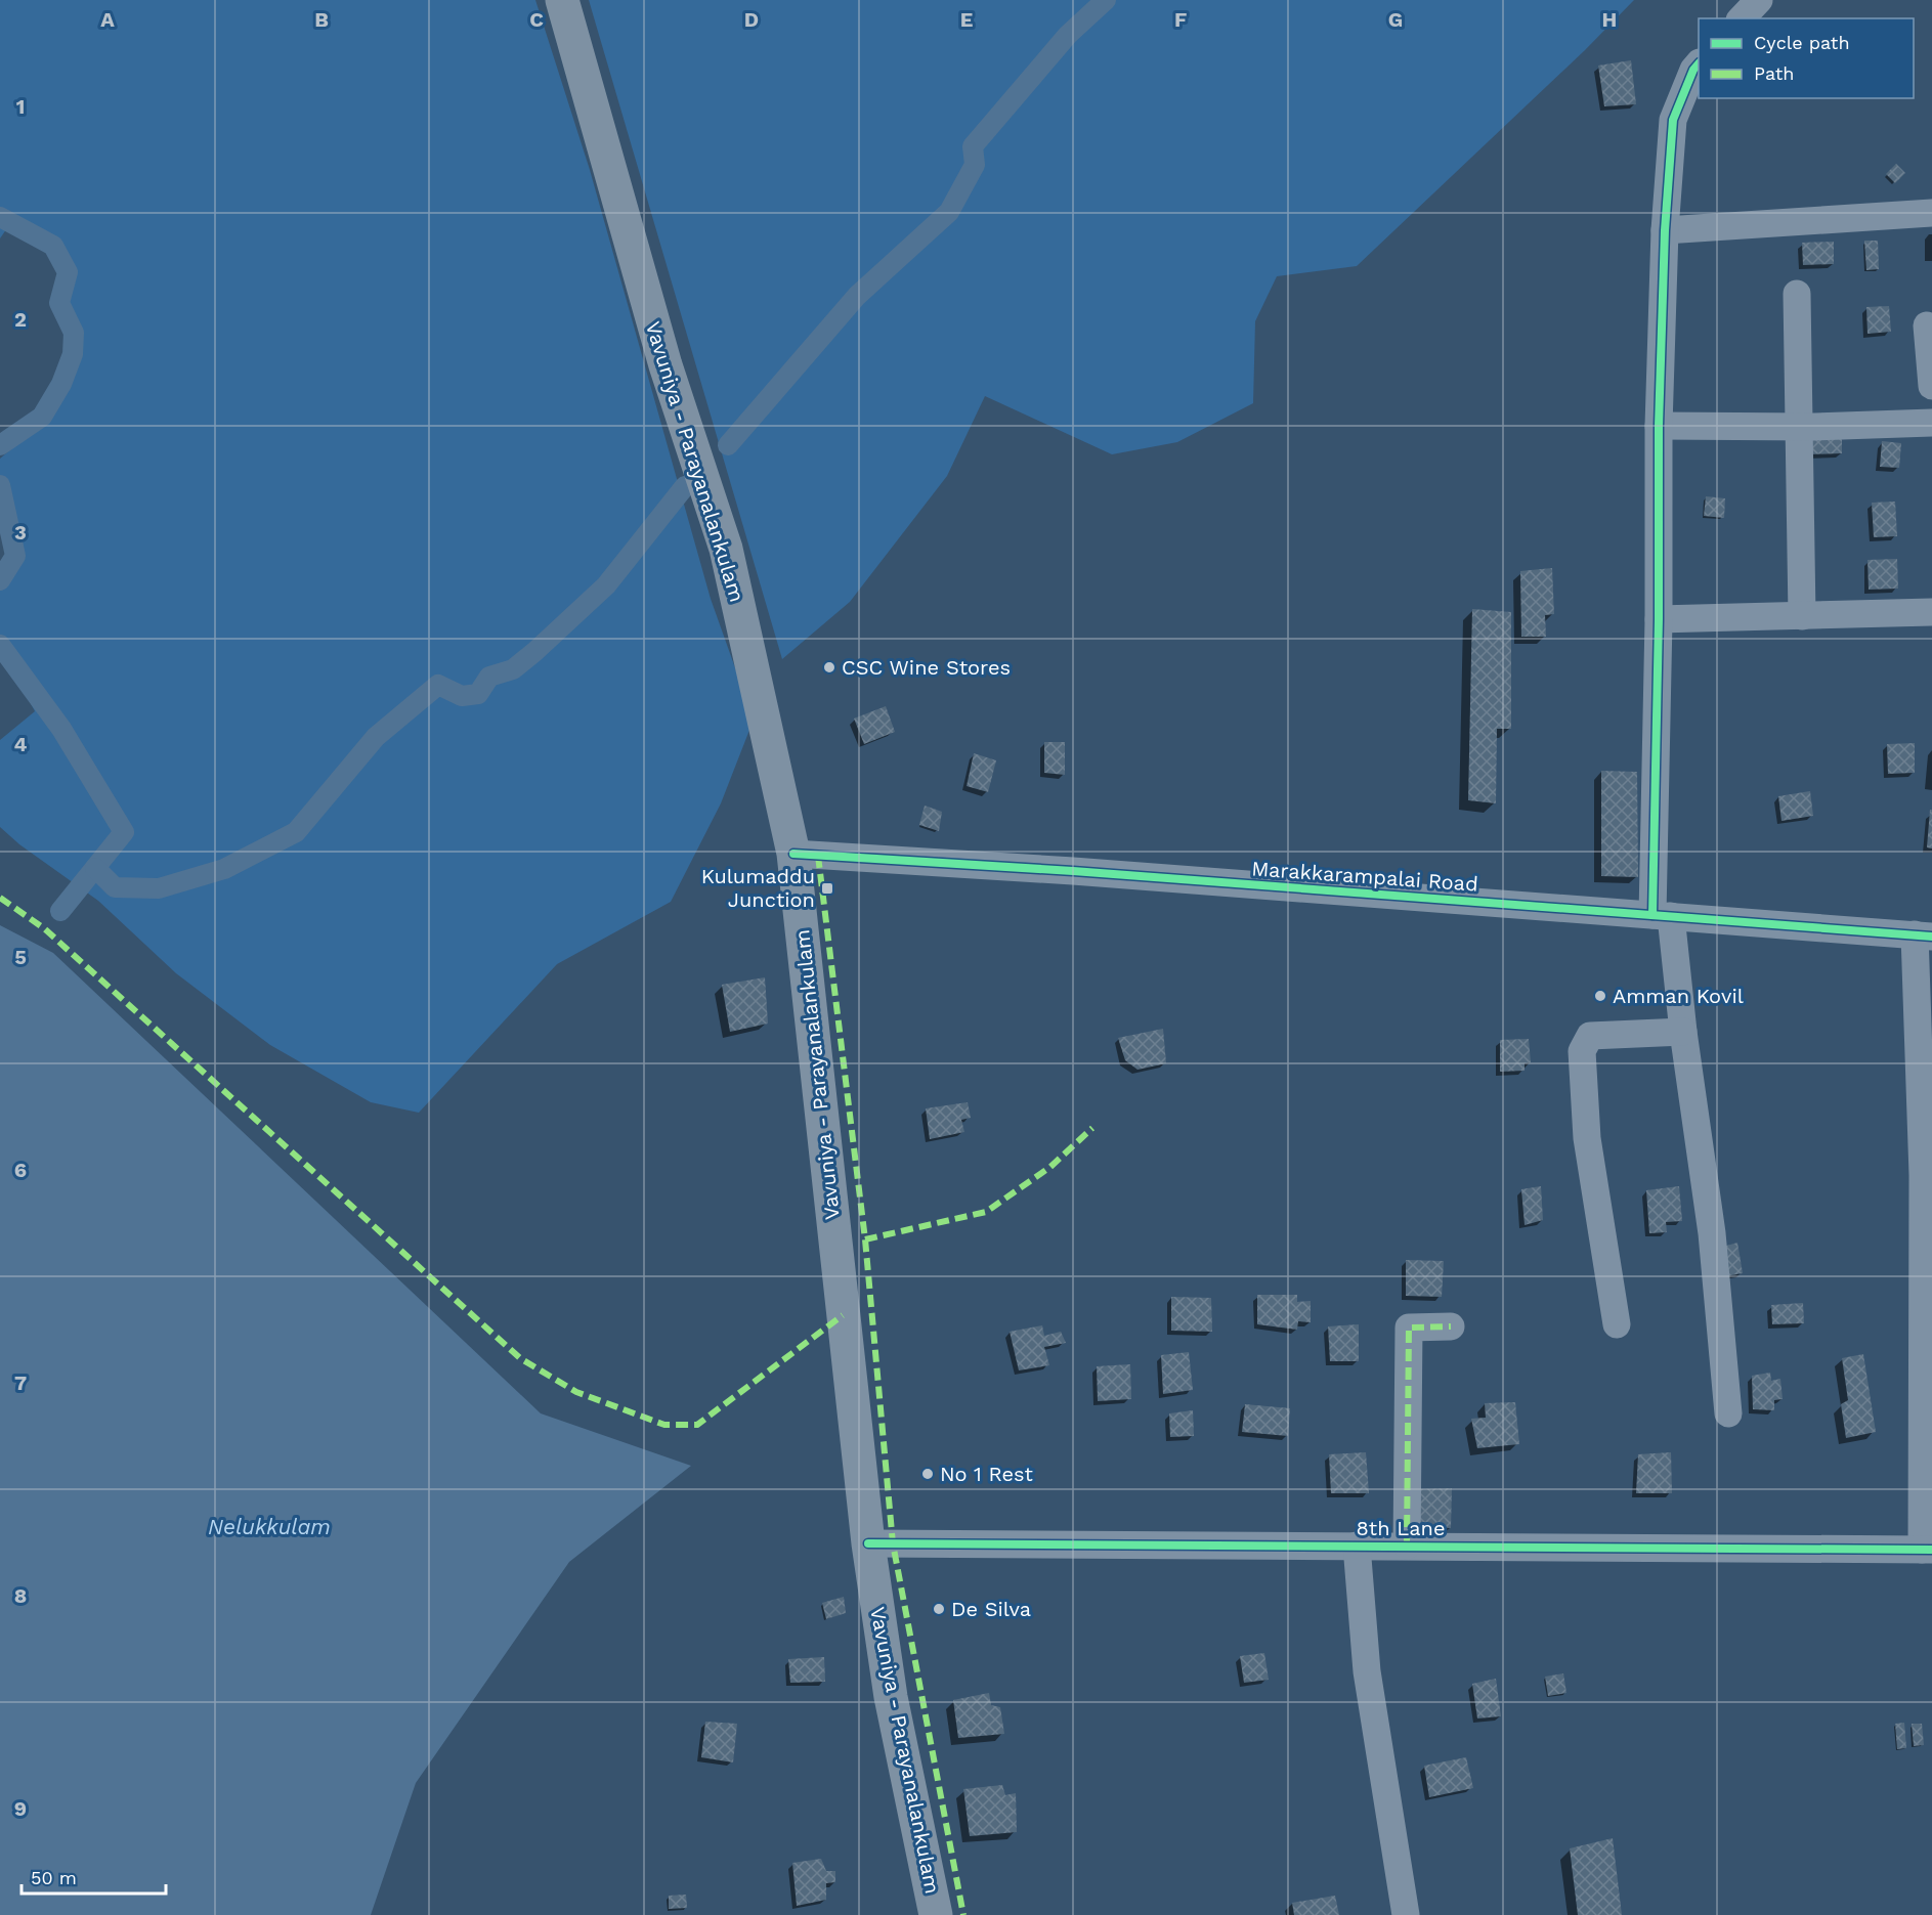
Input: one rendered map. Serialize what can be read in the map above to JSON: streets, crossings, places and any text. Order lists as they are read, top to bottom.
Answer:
{
  "streets": {
    "highway": ["Vavuniya - Parayanalankulam"],
    "street": ["Marakkarampalai Road", "8th Lane"]
  },
  "crossings": [
    ["Vavuniya - Parayanalankulam", "Marakkarampalai Road"],
    ["Vavuniya - Parayanalankulam", "8th Lane"]
  ],
  "water": ["Nelukkulam"],
  "places": {
    "other": [
      "CSC Wine Stores",
      "Amman Kovil",
      "No 1 Rest",
      "De Silva"
    ],
    "transit": ["Kulumaddu Junction"]
  },
  "legend": ["Cycle path", "Path"],
  "scale_bar": "50 m",
  "grid": {
    "columns": [
      "A",
      "B",
      "C",
      "D",
      "E",
      "F",
      "G",
      "H"
    ],
    "rows": [
      "1",
      "2",
      "3",
      "4",
      "5",
      "6",
      "7",
      "8",
      "9"
    ]
  }
}
